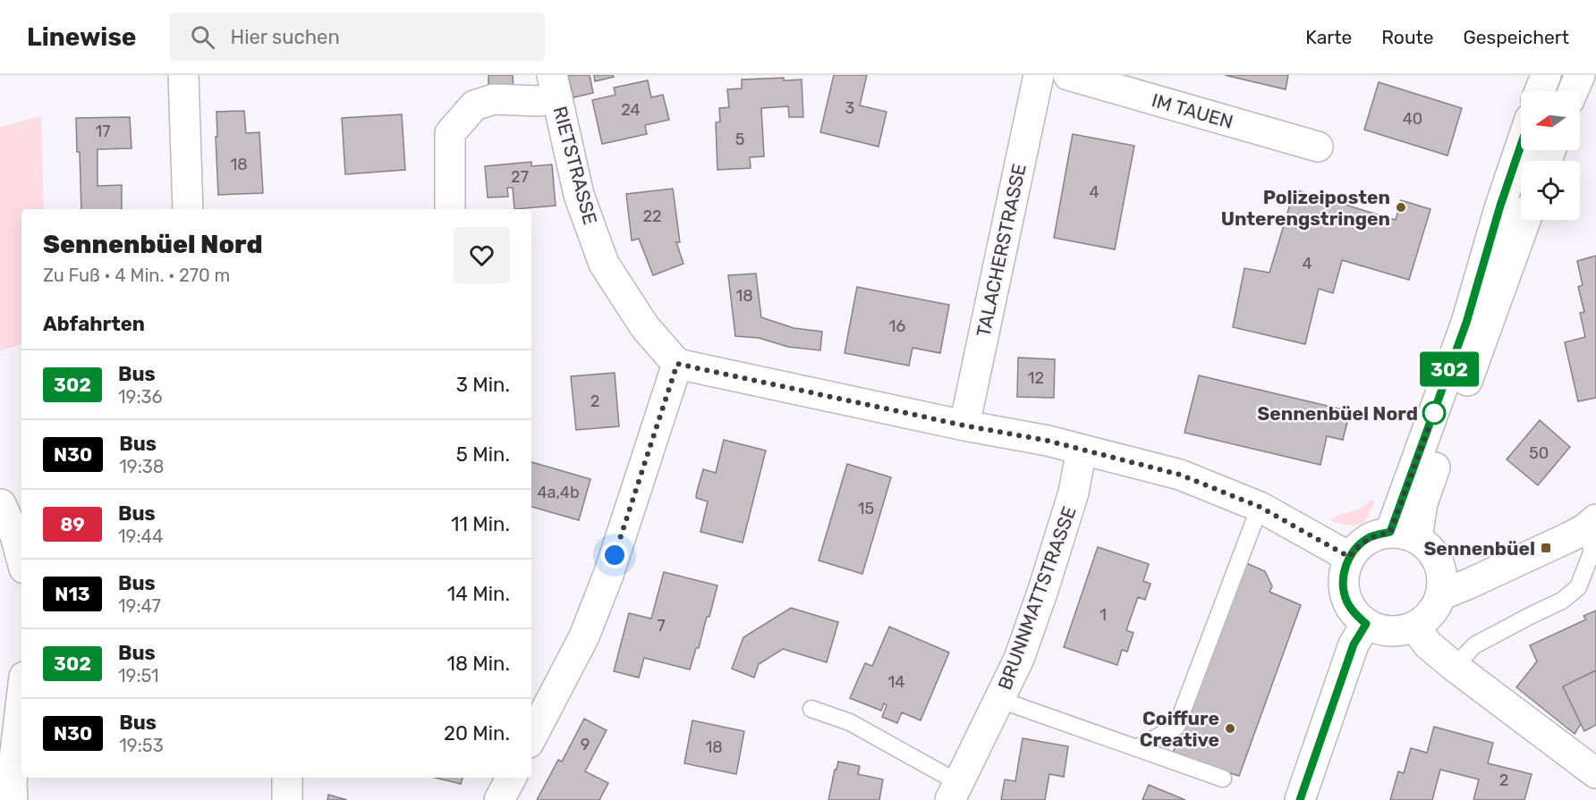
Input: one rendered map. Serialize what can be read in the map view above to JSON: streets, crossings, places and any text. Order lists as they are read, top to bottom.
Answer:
{
  "streets": {
    "street": [
      "IM TAUEN",
      "RIETSTRASSE",
      "TALACHERSTRASSE",
      "BRUNNMATTSTRASSE"
    ]
  },
  "places": {
    "other": ["Polizeiposten Unterengstringen", "Sennenbüel Nord", "Coiffure Creative"],
    "transit": ["Sennenbüel"]
  },
  "lines": ["bus line 302"],
  "house_numbers": [
    "3",
    "24",
    "40",
    "17",
    "5",
    "18",
    "27",
    "4",
    "22",
    "4",
    "18",
    "16",
    "12",
    "2",
    "50",
    "4a,4b",
    "15",
    "1",
    "7",
    "14",
    "9",
    "18",
    "2"
  ],
  "north": "left",
  "page": {
    "header": "Linewise",
    "search": "Hier suchen",
    "nav": ["Karte", "Route", "Gespeichert"],
    "on_map": "302",
    "heading": [
      ["Sennenbüel Nord", "Zu Fuß · 4 Min. · 270 m"],
      "Abfahrten"
    ],
    "list": [
      {
        "mark": "302",
        "name": "Bus",
        "note": "19:36",
        "value": "3 Min."
      },
      {
        "mark": "N30",
        "name": "Bus",
        "note": "19:38",
        "value": "5 Min."
      },
      {
        "mark": "89",
        "name": "Bus",
        "note": "19:44",
        "value": "11 Min."
      },
      {
        "mark": "N13",
        "name": "Bus",
        "note": "19:47",
        "value": "14 Min."
      },
      {
        "mark": "302",
        "name": "Bus",
        "note": "19:51",
        "value": "18 Min."
      },
      {
        "mark": "N30",
        "name": "Bus",
        "note": "19:53",
        "value": "20 Min."
      }
    ]
  }
}
